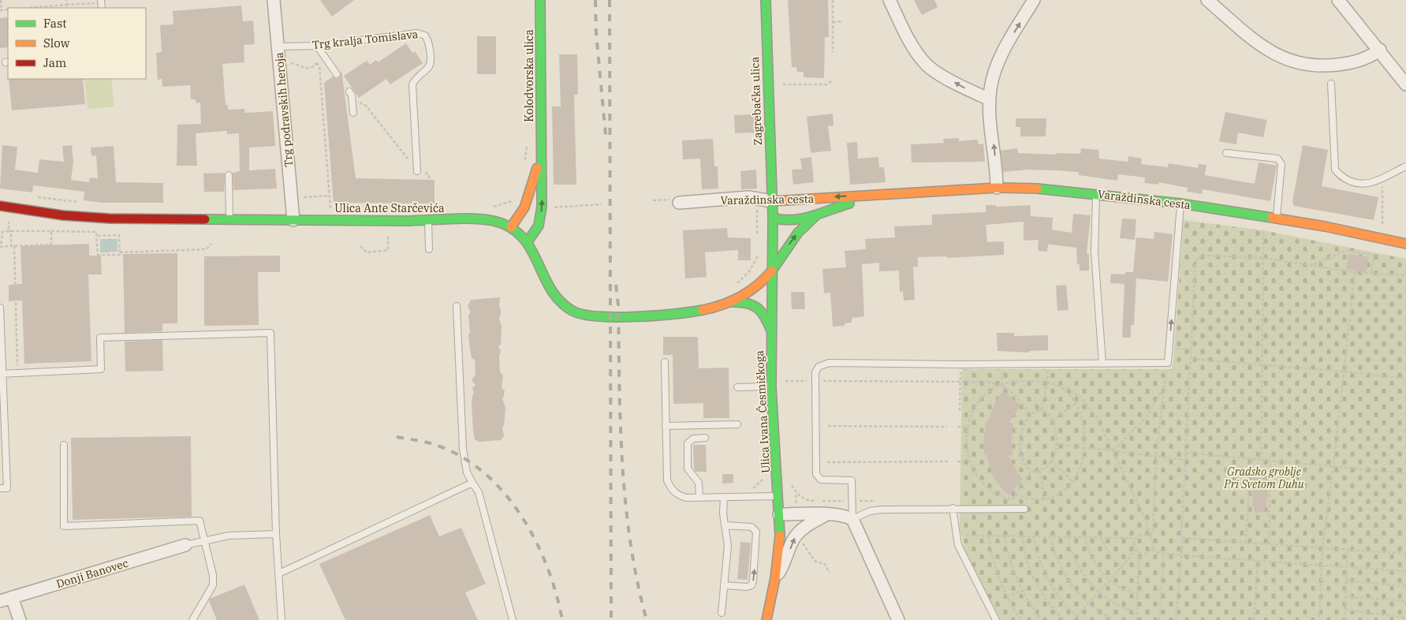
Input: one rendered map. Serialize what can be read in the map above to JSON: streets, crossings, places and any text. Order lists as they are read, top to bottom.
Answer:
{
  "streets": {
    "main road": [
      "Kolodvorska ulica",
      "Zagrebačka ulica",
      "Varaždinska cesta",
      "Ulica Ante Starčevića",
      "Ulica Ivana Česmičkoga"
    ],
    "street": ["Trg podravskih heroja", "Donji Banovec"],
    "lane": ["Trg kralja Tomislava"]
  },
  "crossings": [
    ["Trg kralja Tomislava", "Trg podravskih heroja"],
    ["Kolodvorska ulica", "Ulica Ante Starčevića"],
    ["Zagrebačka ulica", "Varaždinska cesta"],
    ["Zagrebačka ulica", "Ulica Ivana Česmičkoga"],
    ["Trg podravskih heroja", "Ulica Ante Starčevića"],
    ["Varaždinska cesta", "Ulica Ante Starčevića"],
    ["Varaždinska cesta", "Ulica Ivana Česmičkoga"],
    ["Ulica Ante Starčevića", "Ulica Ivana Česmičkoga"]
  ],
  "parks": ["Gradsko groblje Pri Svetom Duhu"],
  "legend": ["Fast", "Slow", "Jam"]
}
